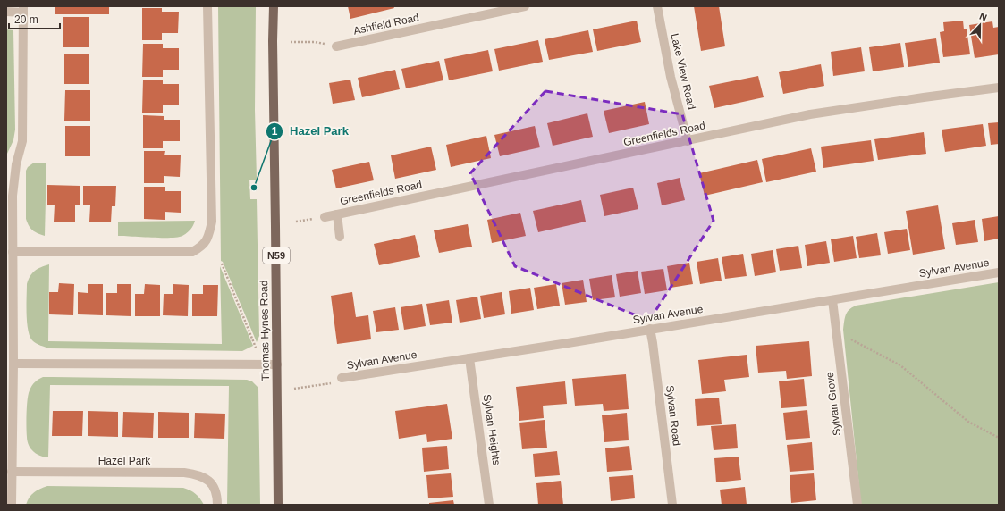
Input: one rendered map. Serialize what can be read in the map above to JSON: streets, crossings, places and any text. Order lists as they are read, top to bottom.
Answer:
{
  "streets": {
    "main road": ["N59", "Thomas Hynes Road"],
    "street": [
      "Ashfield Road",
      "Lake View Road",
      "Greenfields Road",
      "Sylvan Avenue",
      "Sylvan Grove",
      "Sylvan Road",
      "Sylvan Heights",
      "Hazel Park"
    ]
  },
  "crossings": [
    ["Lake View Road", "Greenfields Road"],
    ["Sylvan Avenue", "Sylvan Grove"],
    ["Sylvan Avenue", "Sylvan Road"],
    ["Sylvan Avenue", "Sylvan Heights"]
  ],
  "places": ["Hazel Park"],
  "scale_bar": "20 m",
  "north": "top"
}
